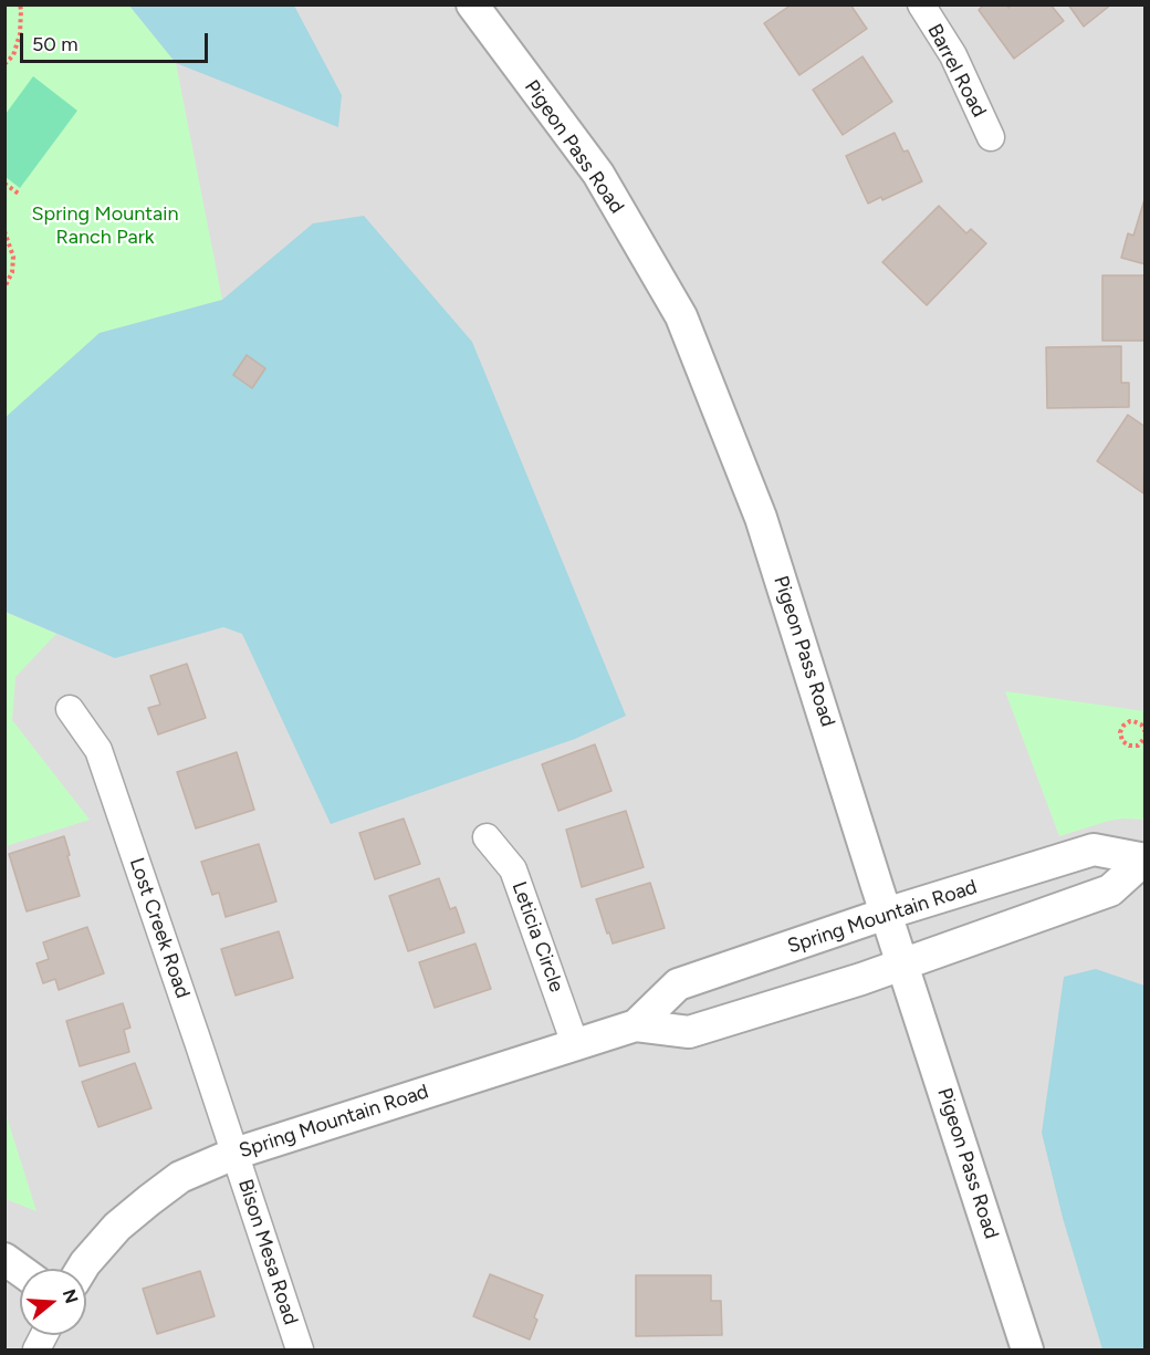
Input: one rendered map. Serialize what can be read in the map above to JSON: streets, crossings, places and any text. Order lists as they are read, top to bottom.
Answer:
{
  "streets": {
    "street": [
      "Barrel Road",
      "Pigeon Pass Road",
      "Spring Mountain Road",
      "Lost Creek Road",
      "Leticia Circle",
      "Bison Mesa Road"
    ]
  },
  "crossings": [
    ["Pigeon Pass Road", "Spring Mountain Road"],
    ["Spring Mountain Road", "Lost Creek Road"],
    ["Spring Mountain Road", "Leticia Circle"],
    ["Spring Mountain Road", "Bison Mesa Road"],
    ["Lost Creek Road", "Bison Mesa Road"]
  ],
  "parks": ["Spring Mountain Ranch Park"],
  "scale_bar": "50 m",
  "north": "right"
}
